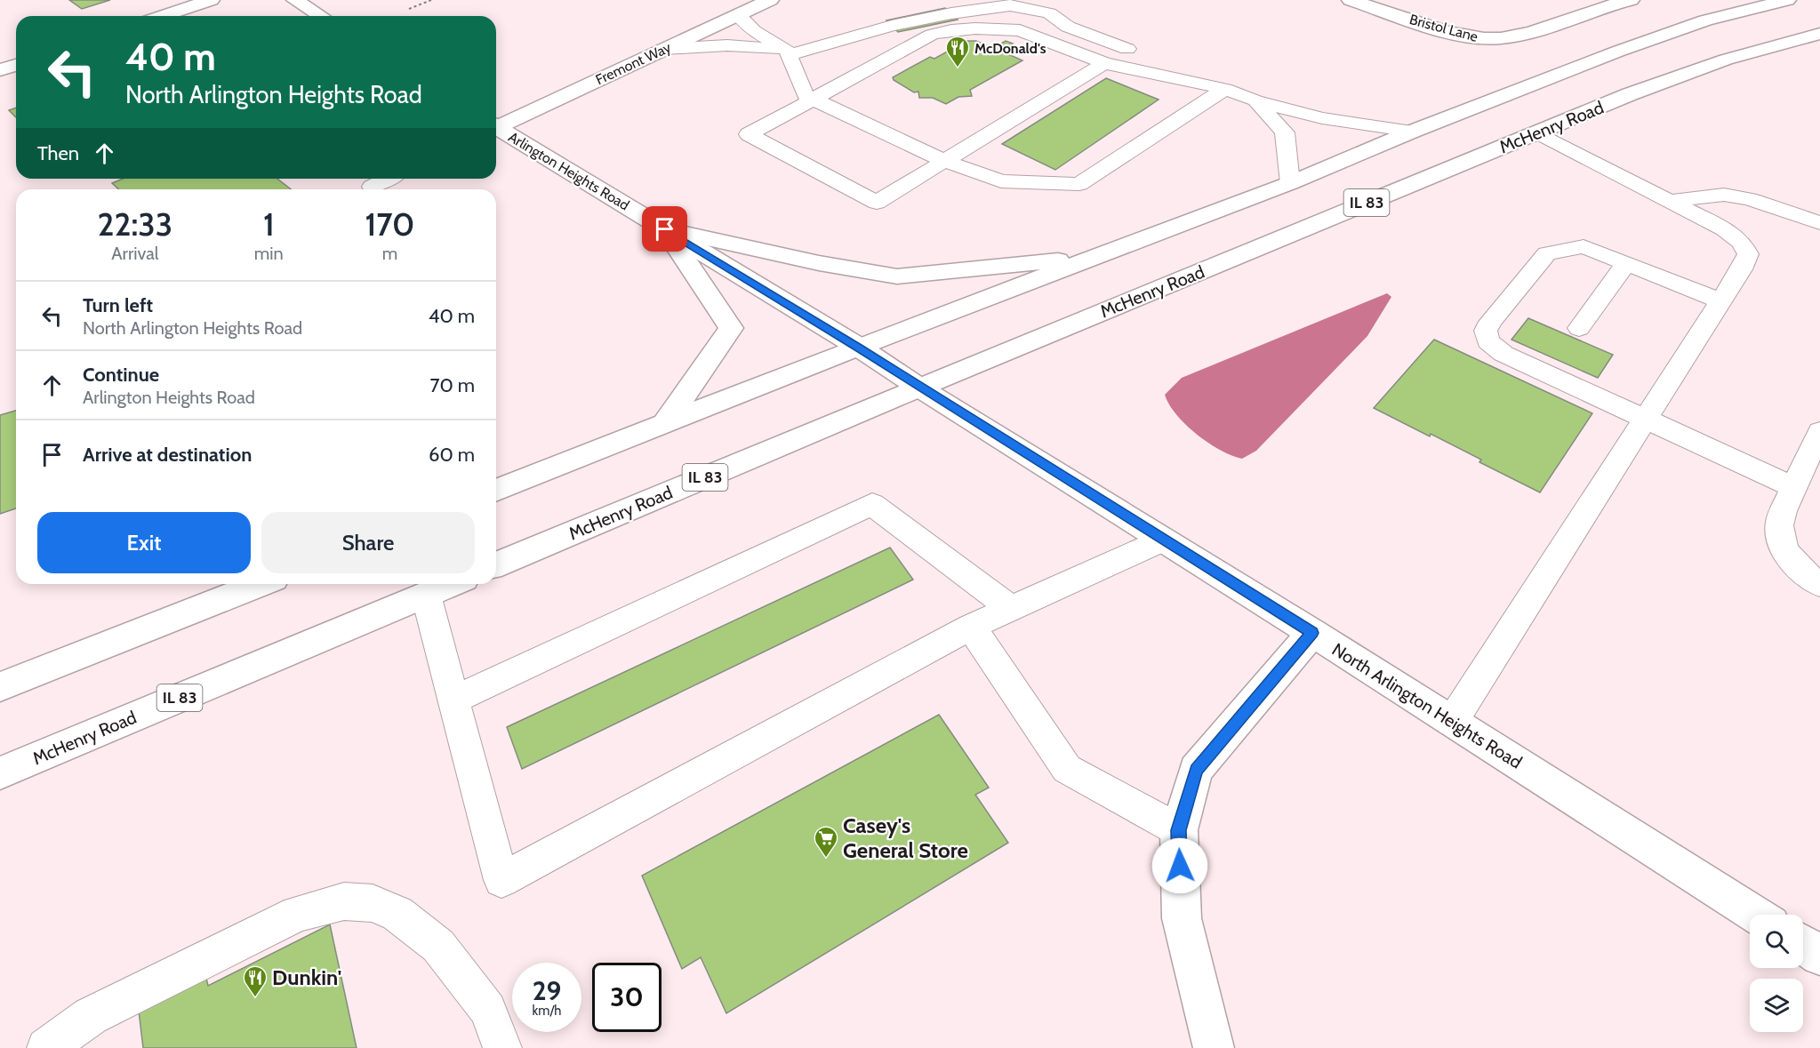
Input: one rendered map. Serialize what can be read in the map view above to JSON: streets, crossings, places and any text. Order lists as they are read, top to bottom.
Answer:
{
  "streets": {
    "main road": [
      "Bristol Lane",
      "Fremont Way",
      "McHenry Road",
      "Arlington Heights Road",
      "IL 83",
      "North Arlington Heights Road"
    ]
  },
  "crossings": [
    ["McHenry Road", "Arlington Heights Road"],
    ["McHenry Road", "North Arlington Heights Road"],
    ["Arlington Heights Road", "North Arlington Heights Road"]
  ],
  "places": {
    "restaurant": ["McDonald's", "Dunkin'"],
    "supermarket": ["Casey's General Store"]
  },
  "page": {
    "turn": ["40 m", "North Arlington Heights Road"],
    "then": "Then",
    "eta": [
      "22:33",
      "Arrival",
      "1",
      "min",
      "170",
      "m"
    ],
    "list": [
      {
        "name": "Turn left",
        "note": "North Arlington Heights Road",
        "value": "40 m"
      },
      {
        "name": "Continue",
        "note": "Arlington Heights Road",
        "value": "70 m"
      },
      {
        "name": "Arrive at destination",
        "value": "60 m"
      }
    ],
    "buttons": ["Exit", "Share"],
    "speed": "29 km/h",
    "limit": "30"
  }
}
